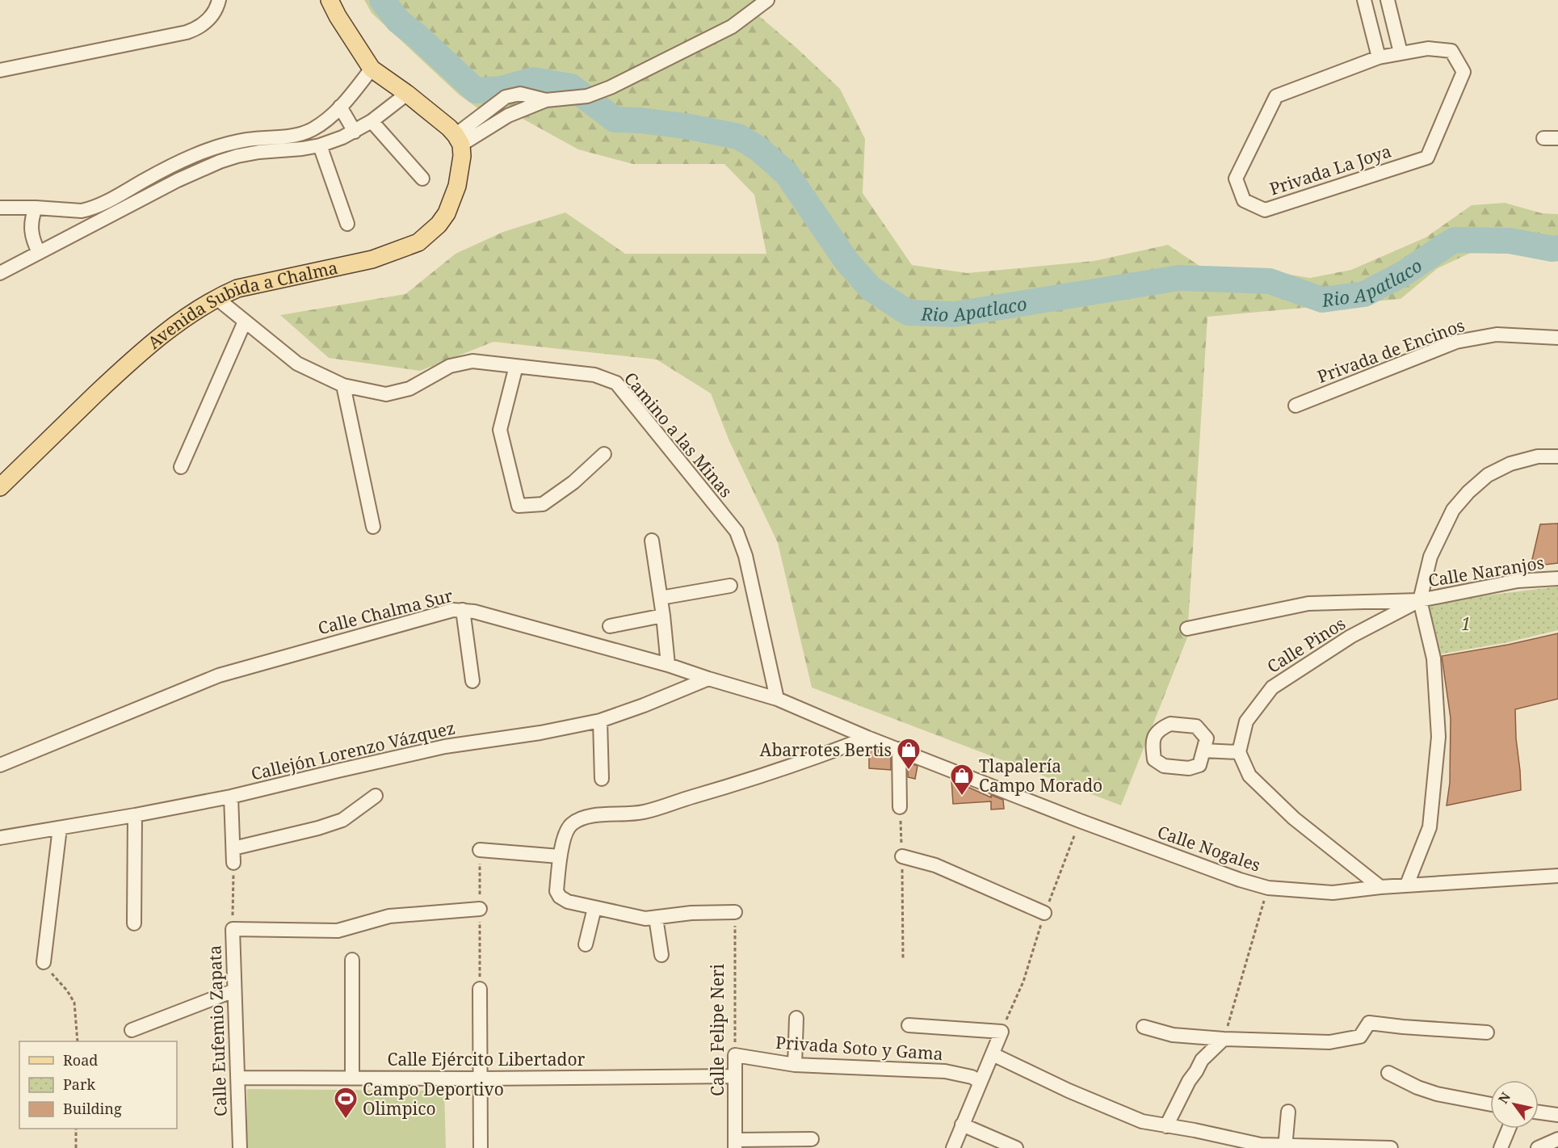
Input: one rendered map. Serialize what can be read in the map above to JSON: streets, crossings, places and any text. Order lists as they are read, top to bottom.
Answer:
{
  "streets": {
    "main road": ["Avenida Subida a Chalma"],
    "street": [
      "Privada La Joya",
      "Privada de Encinos",
      "Camino a las Minas",
      "Calle Naranjos",
      "Calle Chalma Sur",
      "Calle Pinos",
      "Callejón Lorenzo Vázquez",
      "Calle Nogales",
      "Calle Felipe Neri",
      "Calle Eufemio Zapata",
      "Privada Soto y Gama",
      "Calle Ejército Libertador"
    ]
  },
  "crossings": [
    ["Avenida Subida a Chalma", "Camino a las Minas"],
    ["Camino a las Minas", "Calle Chalma Sur"],
    ["Calle Naranjos", "Calle Pinos"],
    ["Calle Chalma Sur", "Callejón Lorenzo Vázquez"],
    ["Calle Chalma Sur", "Calle Nogales"],
    ["Calle Felipe Neri", "Privada Soto y Gama"],
    ["Calle Felipe Neri", "Calle Ejército Libertador"],
    ["Calle Eufemio Zapata", "Calle Ejército Libertador"]
  ],
  "water": ["Rio Apatlaco"],
  "parks": ["1"],
  "places": {
    "shop": ["Abarrotes Bertis", "Tlapalería Campo Morado"],
    "sports": ["Campo Deportivo Olimpico"]
  },
  "legend": ["Road", "Park", "Building"],
  "north": "top left"
}
